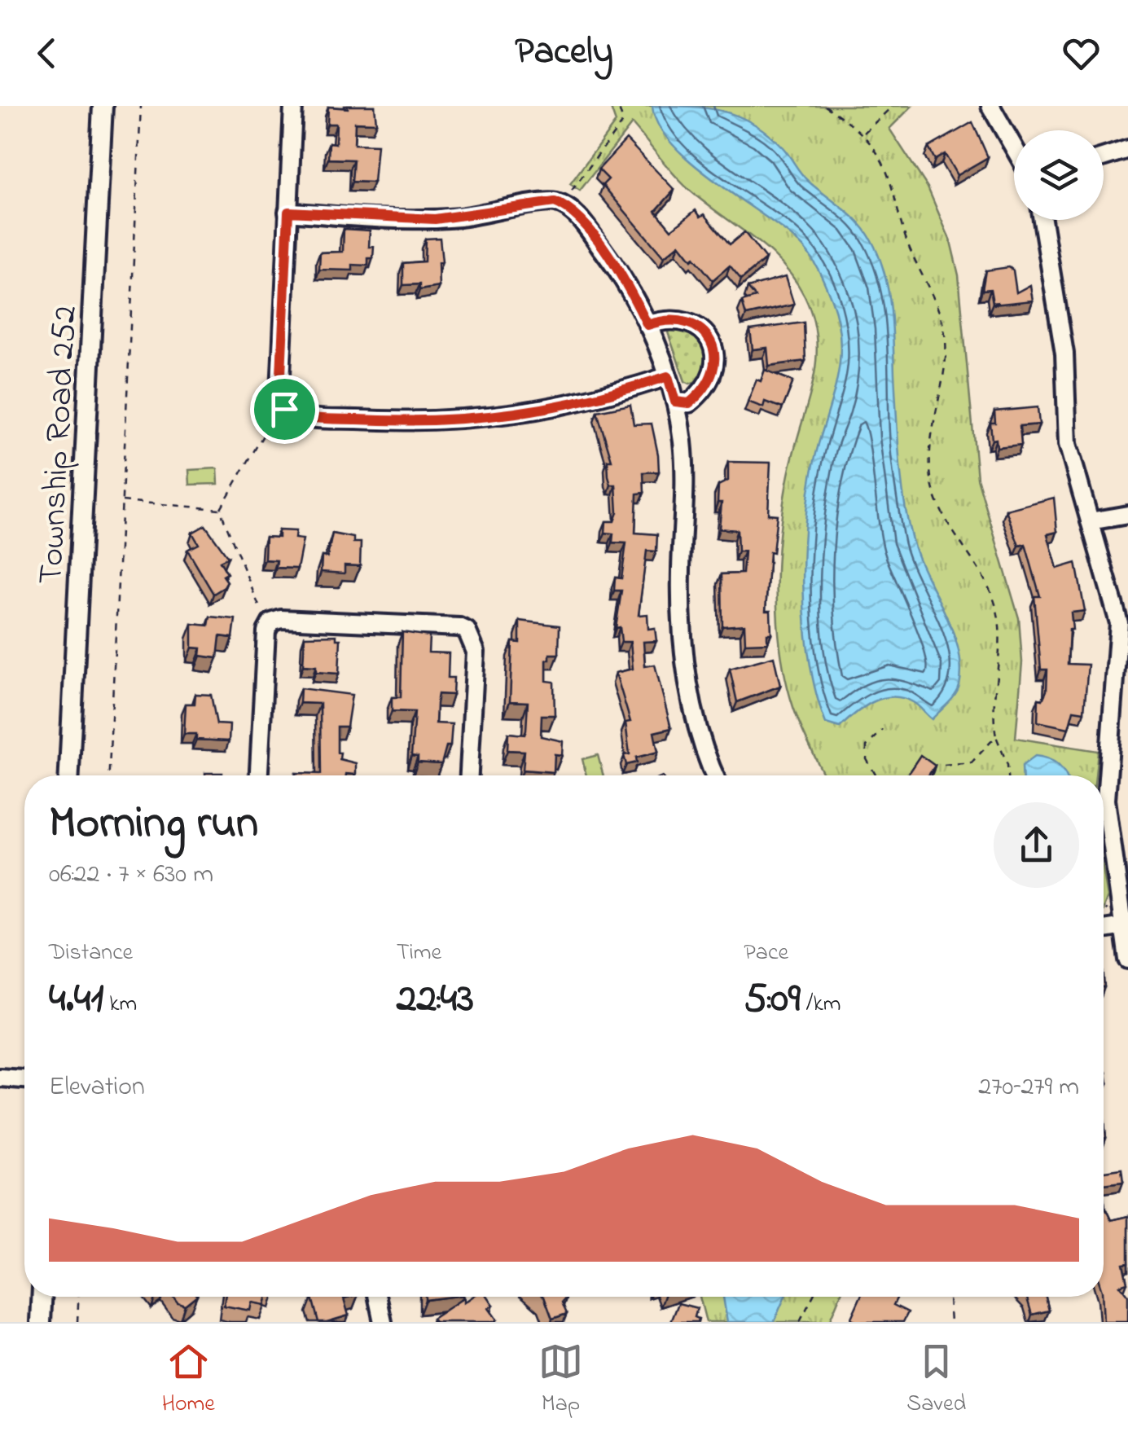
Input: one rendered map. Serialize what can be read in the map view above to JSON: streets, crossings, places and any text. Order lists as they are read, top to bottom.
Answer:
{
  "streets": {
    "street": ["Township Road 252"]
  },
  "page": {
    "header": "Pacely",
    "heading": ["Morning run", "06:22 · 7 × 630 m"],
    "stats": [
      ["Distance", "4.41 km"],
      ["Time", "22:43"],
      ["Pace", "5:09 /km"]
    ],
    "chart": ["Elevation", "270–279 m"],
    "tabs": ["Home", "Map", "Saved"]
  }
}
